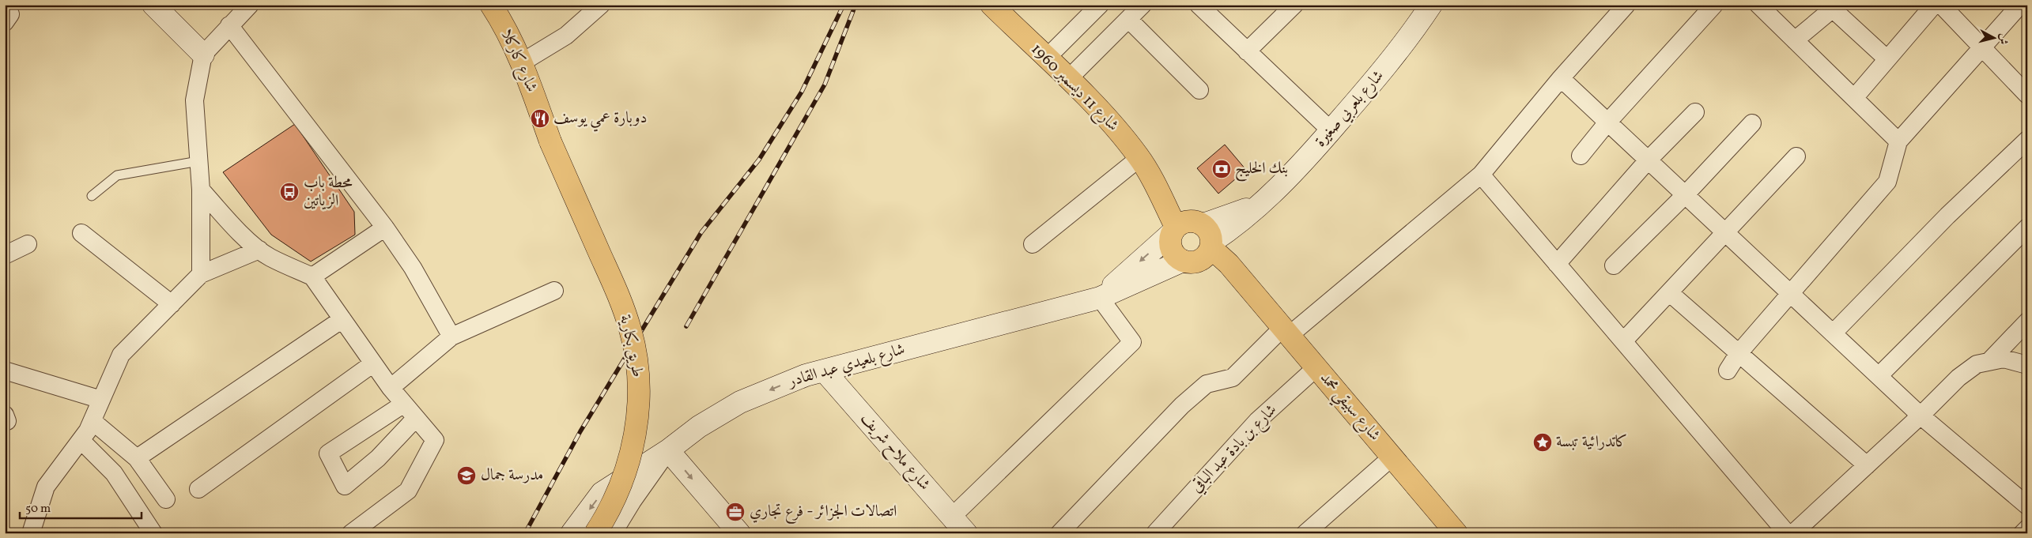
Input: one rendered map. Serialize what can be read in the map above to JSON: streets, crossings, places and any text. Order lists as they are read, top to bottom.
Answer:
{
  "streets": {
    "main road": [
      "شارع كاركلا",
      "شارع 11 ديسمبر 1960",
      "شارع بلعربي صغيرة",
      "طريق بكارية",
      "شارع بلعيدي عبد القادر",
      "شارع سبيقي محمد",
      "شارع ملاح شريف"
    ],
    "street": ["شارع بن بادة عبد الباقي"]
  },
  "crossings": [
    ["شارع كاركلا", "طريق بكارية"],
    ["شارع 11 ديسمبر 1960", "شارع بلعربي صغيرة"],
    ["شارع 11 ديسمبر 1960", "شارع بلعيدي عبد القادر"],
    ["شارع 11 ديسمبر 1960", "شارع سبيقي محمد"],
    ["شارع بلعربي صغيرة", "شارع بلعيدي عبد القادر"],
    ["شارع بلعربي صغيرة", "شارع سبيقي محمد"],
    ["شارع بلعيدي عبد القادر", "شارع سبيقي محمد"],
    ["شارع بلعيدي عبد القادر", "شارع ملاح شريف"],
    ["شارع سبيقي محمد", "شارع بن بادة عبد الباقي"]
  ],
  "one_way": ["شارع بلعيدي عبد القادر"],
  "places": {
    "restaurant": ["دوبارة عمي يوسف"],
    "bank": ["بنك الخليج"],
    "bus stop": ["محطة باب الزياتين"],
    "place": ["كاتدرائية تبسة"],
    "school or university": ["مدرسة جمال"],
    "office": ["اتصالات الجزائر - فرع تجاري"]
  },
  "scale_bar": "50 m",
  "north": "right"
}
